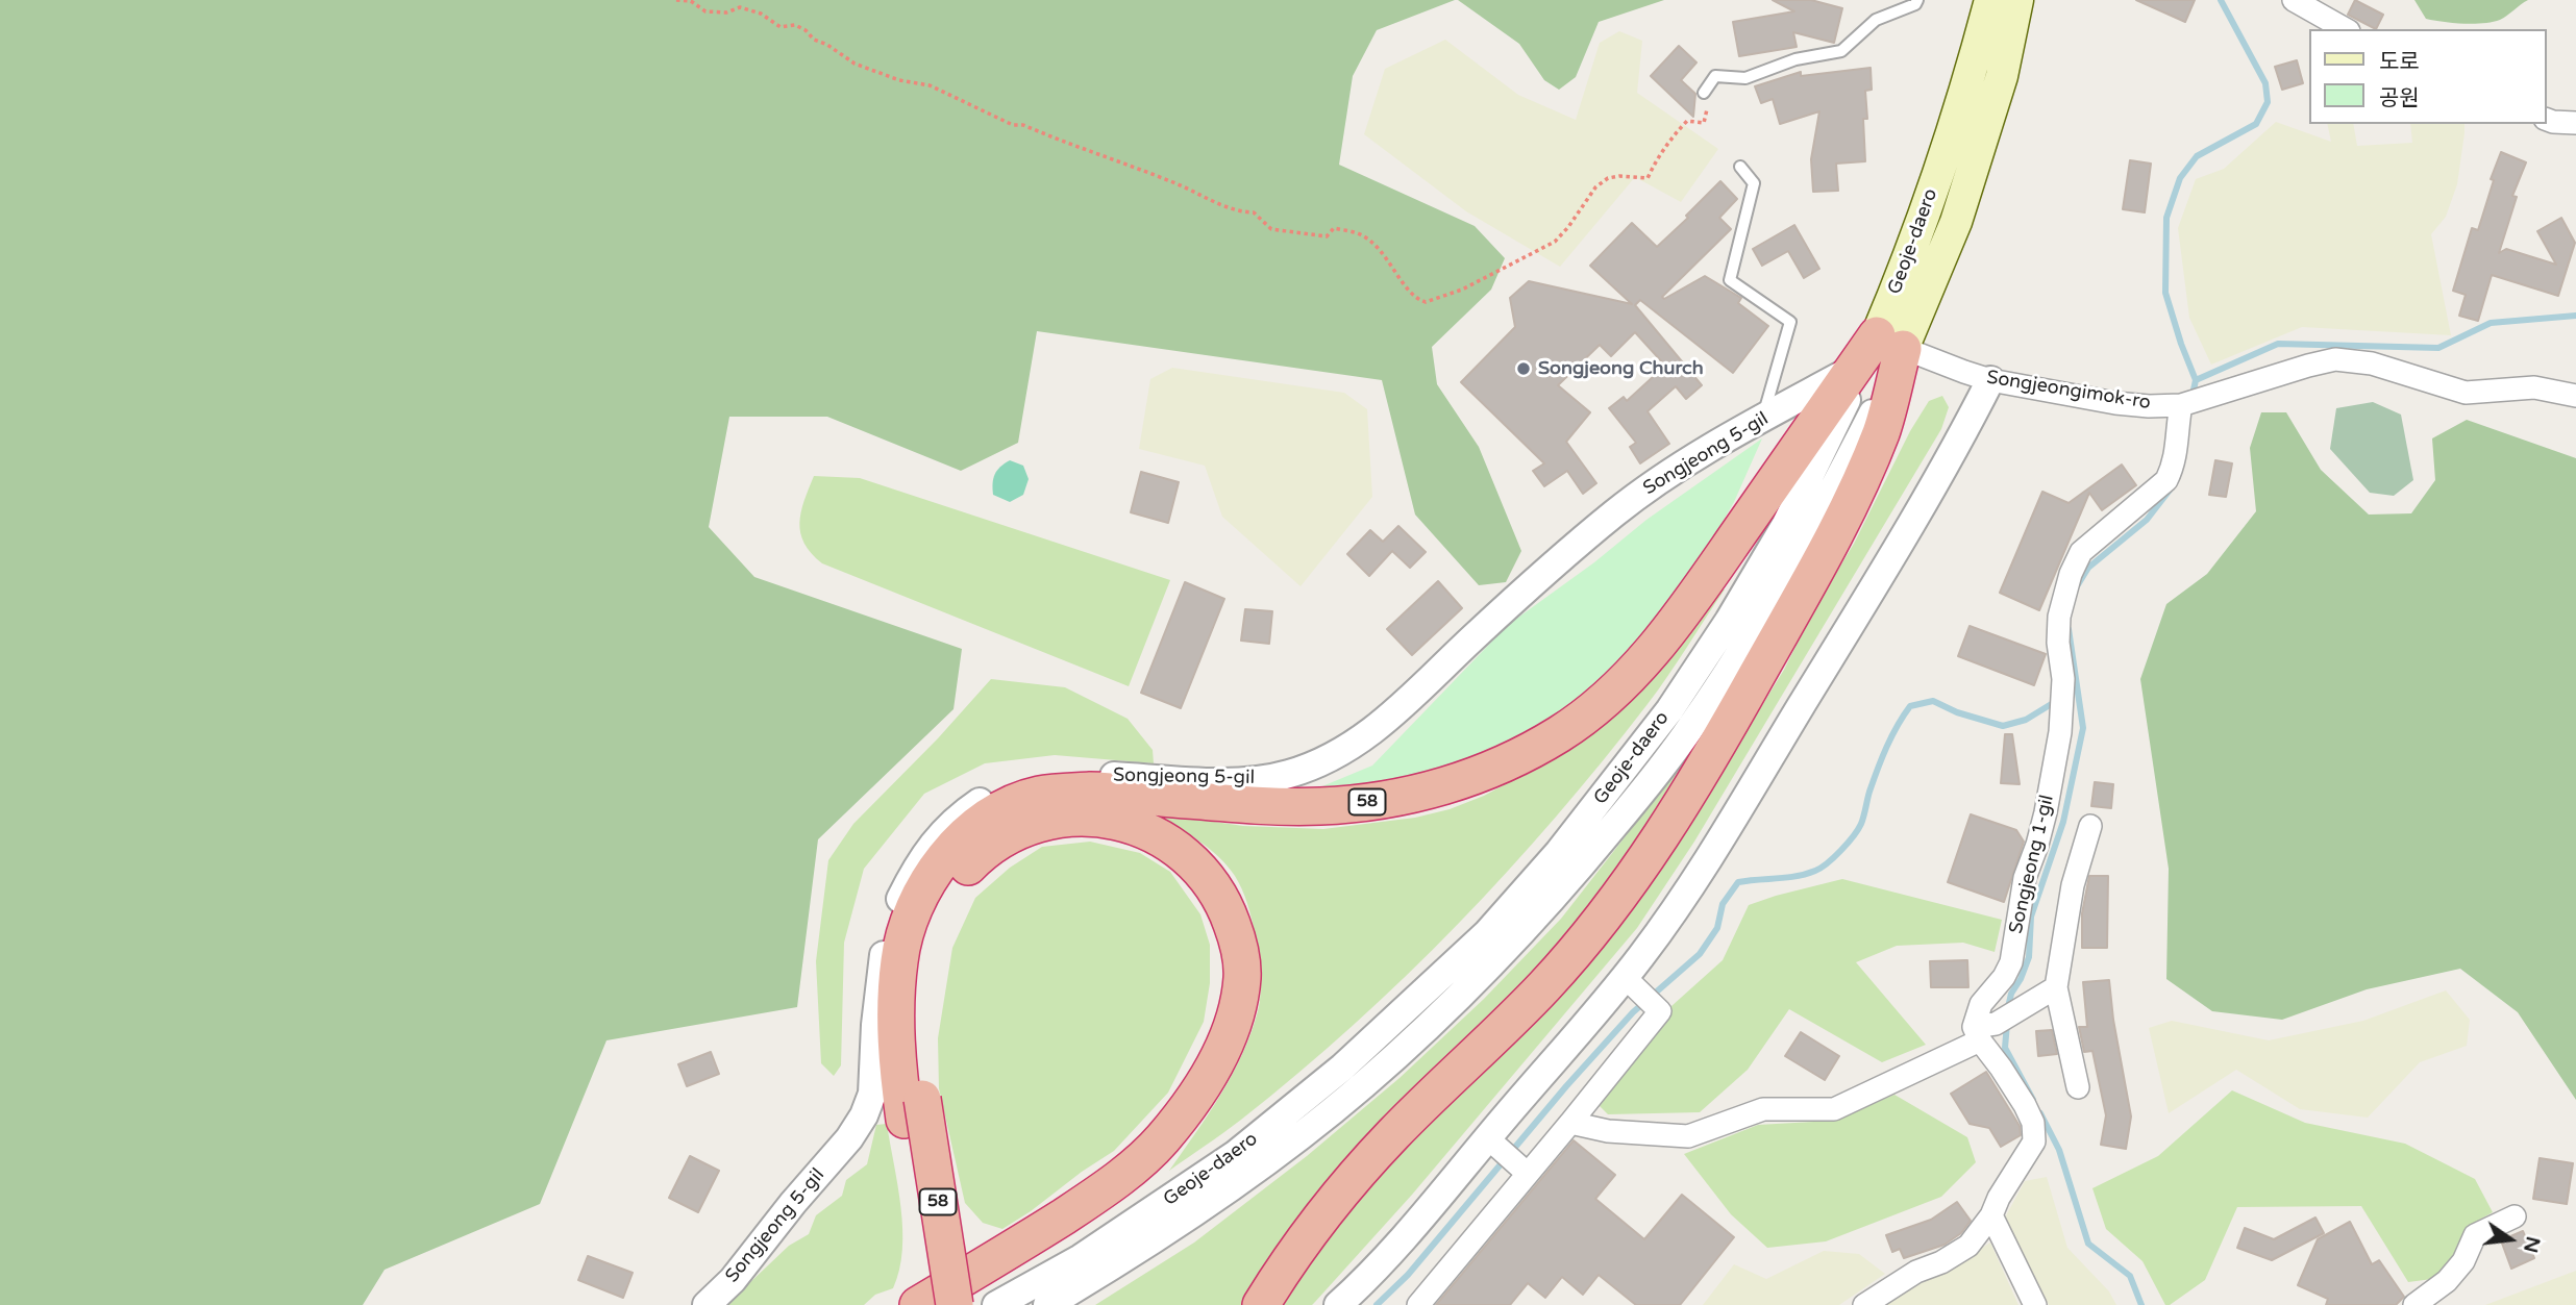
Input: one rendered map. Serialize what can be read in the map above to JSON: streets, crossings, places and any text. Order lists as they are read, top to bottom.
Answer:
{
  "streets": {
    "highway": ["58"],
    "main road": ["Geoje-daero"],
    "street": ["Songjeongimok-ro", "Songjeong 5-gil", "Songjeong 1-gil"]
  },
  "crossings": [
    ["Geoje-daero", "Songjeongimok-ro"],
    ["Geoje-daero", "58"],
    ["Songjeongimok-ro", "58"],
    ["Songjeongimok-ro", "Songjeong 1-gil"],
    ["Songjeong 5-gil", "58"]
  ],
  "places": ["Songjeong Church"],
  "legend": ["도로", "공원"],
  "north": "right"
}
